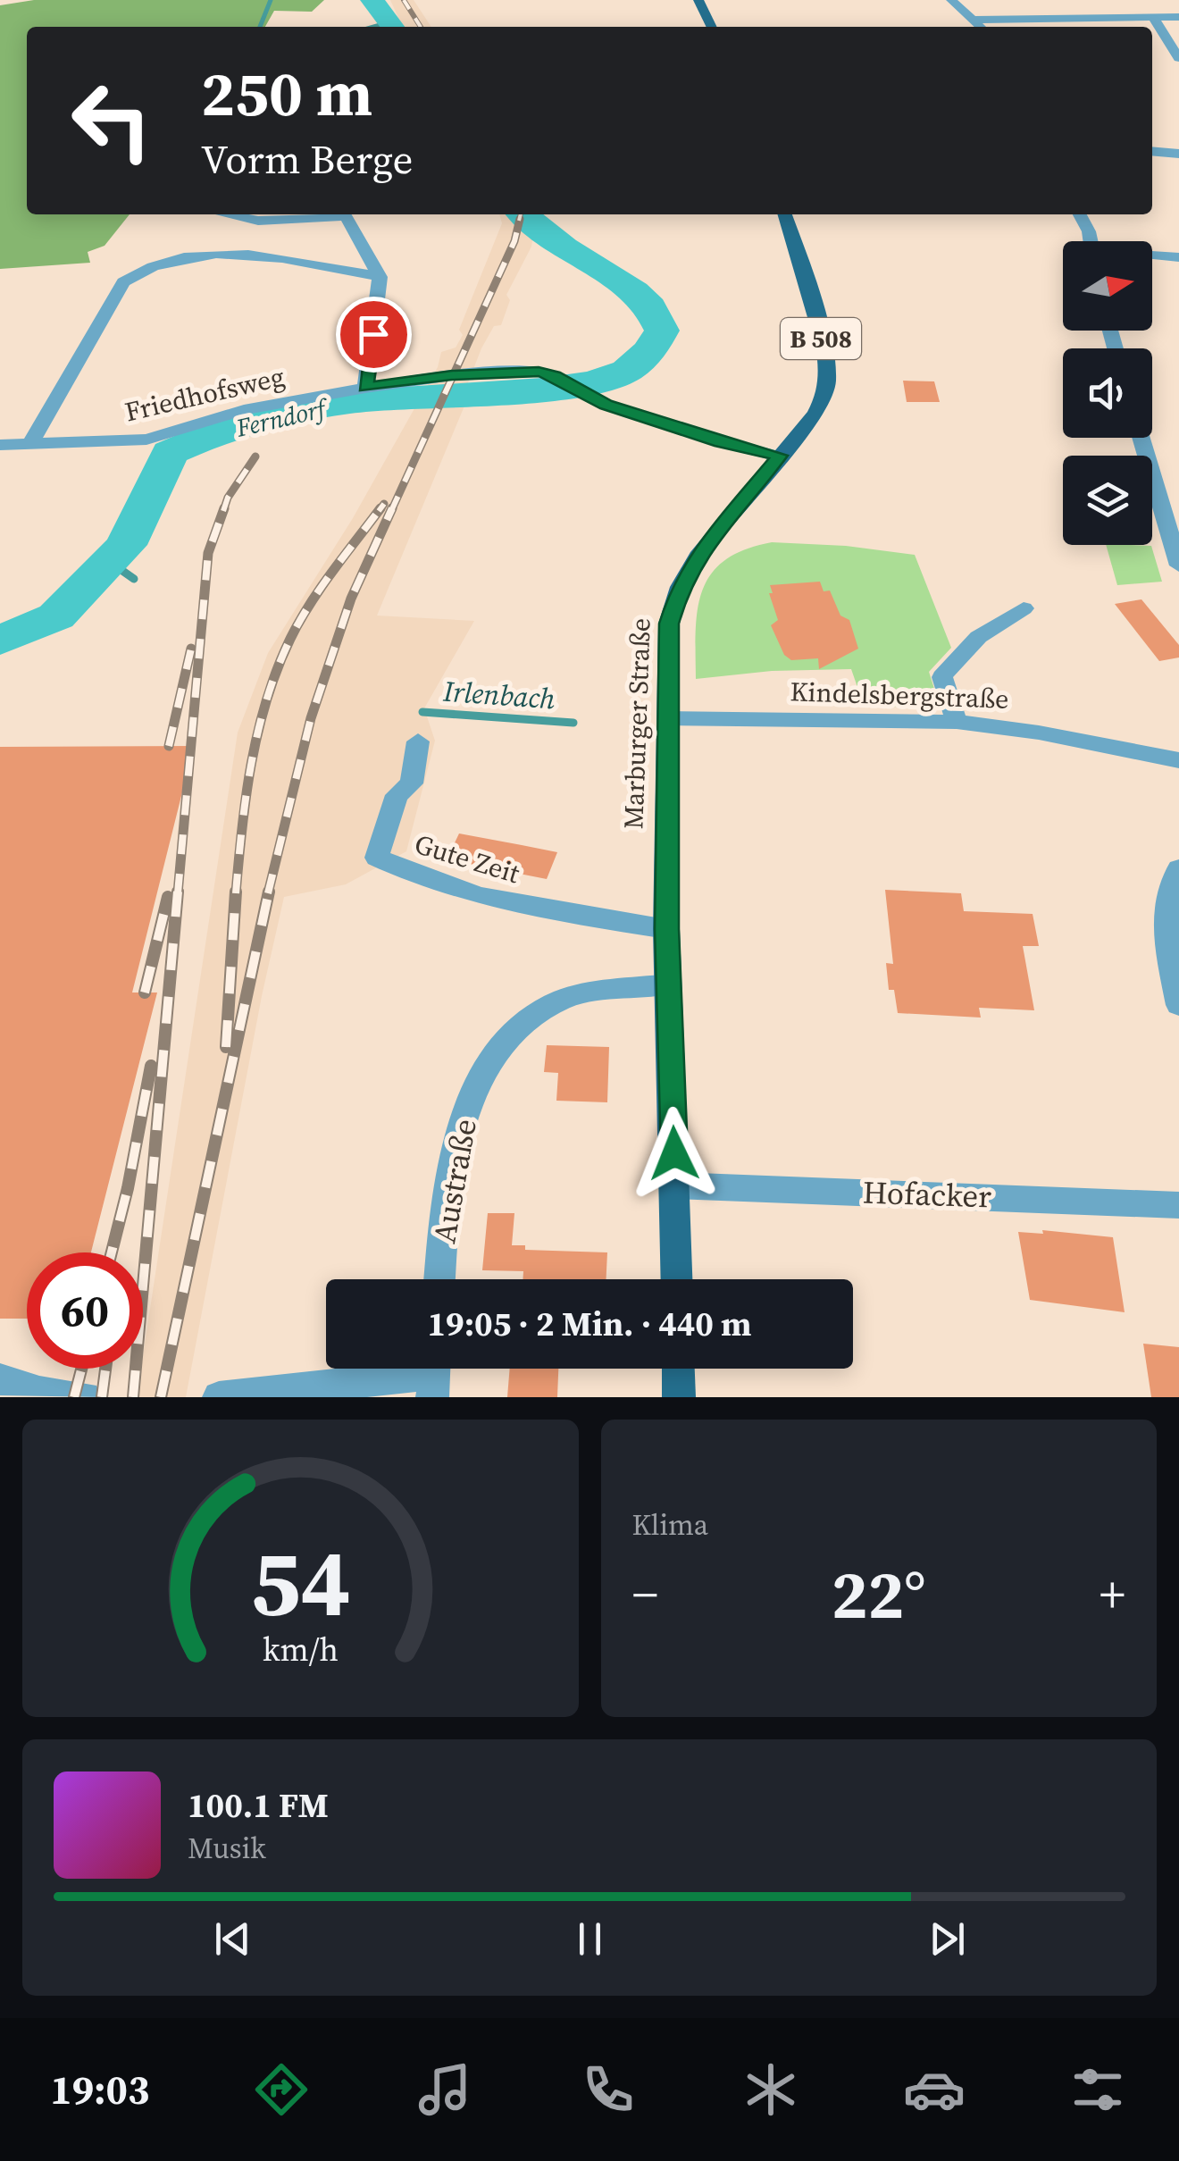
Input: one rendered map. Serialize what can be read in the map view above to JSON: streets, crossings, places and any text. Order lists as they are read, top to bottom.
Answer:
{
  "streets": {
    "main road": ["B 508", "Marburger Straße"],
    "street": [
      "Friedhofsweg",
      "Kindelsbergstraße",
      "Gute Zeit",
      "Austraße",
      "Hofacker"
    ]
  },
  "crossings": [
    ["Friedhofsweg", "Marburger Straße"],
    ["Kindelsbergstraße", "Marburger Straße"],
    ["Marburger Straße", "Gute Zeit"],
    ["Marburger Straße", "Austraße"],
    ["Marburger Straße", "Hofacker"]
  ],
  "water": ["Ferndorf", "Irlenbach"],
  "north": "right",
  "page": {
    "turn": ["250 m", "Vorm Berge"],
    "limit": "60",
    "trip": "19:05 · 2 Min. · 440 m",
    "tile": "Klima",
    "heat": ["−", "22°", "+"],
    "song": ["100.1 FM", "Musik"],
    "tabs": "19:03",
    "gauge": ["54", "km/h"]
  }
}
